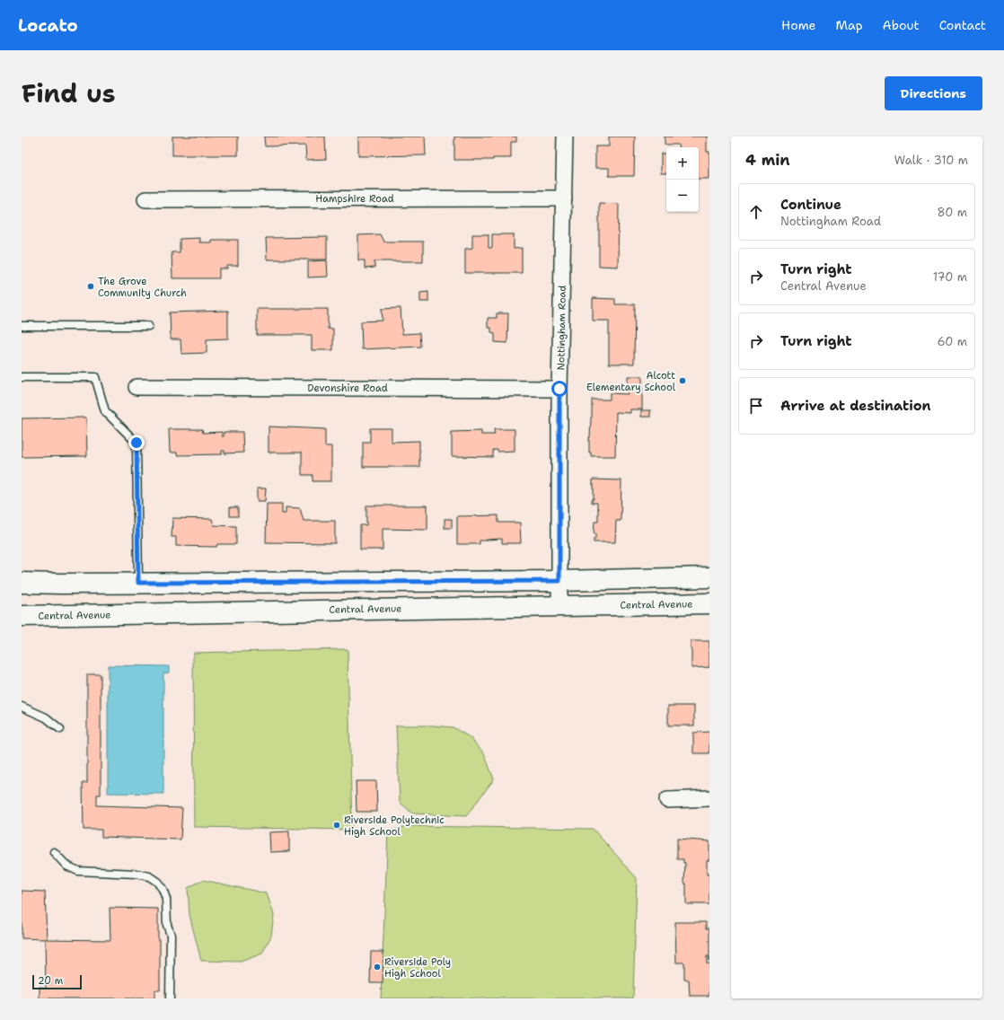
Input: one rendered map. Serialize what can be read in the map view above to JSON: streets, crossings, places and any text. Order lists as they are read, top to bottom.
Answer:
{
  "streets": {
    "main road": ["Central Avenue"],
    "street": ["Hampshire Road", "Nottingham Road", "Devonshire Road"]
  },
  "crossings": [
    ["Hampshire Road", "Nottingham Road"],
    ["Nottingham Road", "Devonshire Road"],
    ["Nottingham Road", "Central Avenue"]
  ],
  "places": [
    "The Grove Community Church",
    "Alcott Elementary School",
    "Riverside Polytechnic High School",
    "Riverside Poly High School"
  ],
  "scale_bar": "20 m",
  "page": {
    "header": "Locato",
    "nav": [
      "Home",
      "Map",
      "About",
      "Contact"
    ],
    "title": "Find us",
    "buttons": "Directions",
    "heading": ["4 min", "Walk · 310 m"],
    "map_buttons": ["+", "−"],
    "list": [
      ["Continue", "Nottingham Road", "80 m"],
      ["Turn right", "Central Avenue", "170 m"],
      ["Turn right", "60 m"],
      "Arrive at destination"
    ],
    "scale": "20 m"
  }
}
